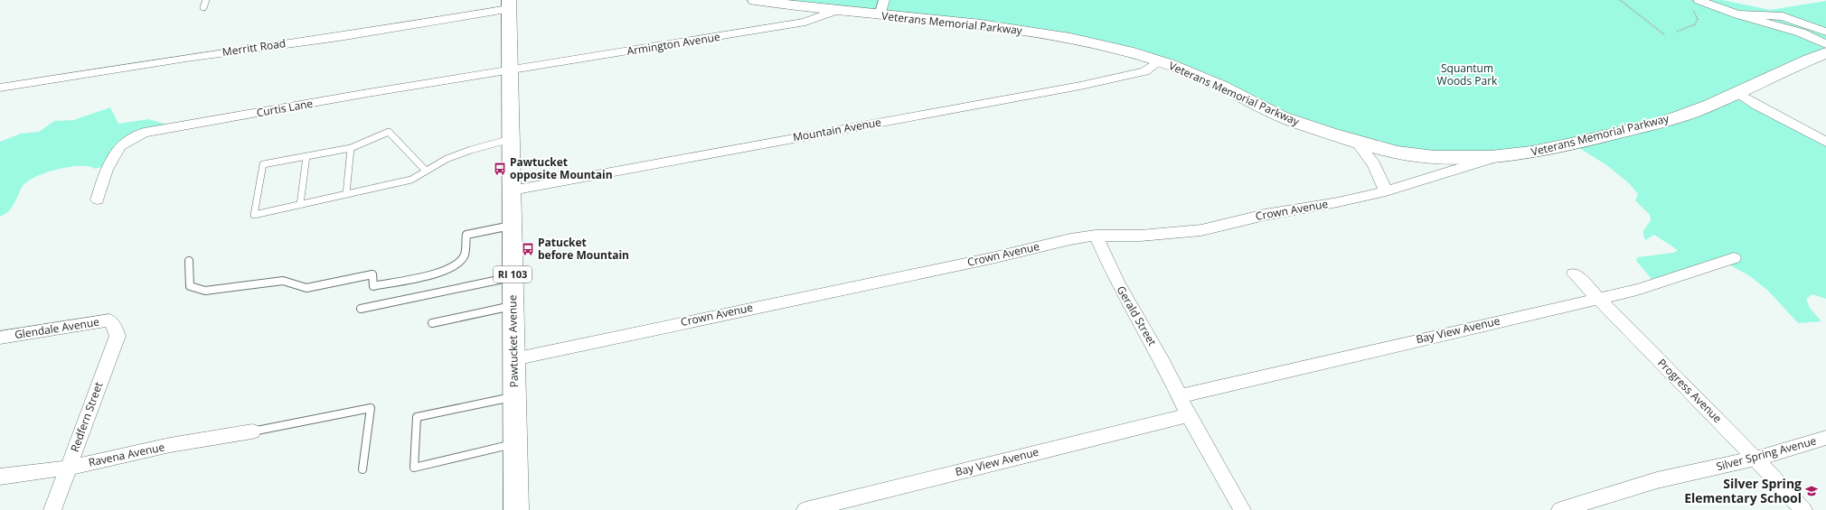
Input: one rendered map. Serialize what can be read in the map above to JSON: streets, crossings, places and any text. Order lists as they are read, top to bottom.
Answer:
{
  "streets": {
    "main road": ["Veterans Memorial Parkway", "RI 103", "Pawtucket Avenue"],
    "street": [
      "Armington Avenue",
      "Merritt Road",
      "Curtis Lane",
      "Mountain Avenue",
      "Crown Avenue",
      "Gerald Street",
      "Glendale Avenue",
      "Bay View Avenue",
      "Progress Avenue",
      "Redfern Street",
      "Silver Spring Avenue",
      "Ravena Avenue"
    ]
  },
  "crossings": [
    ["Veterans Memorial Parkway", "Armington Avenue"],
    ["Veterans Memorial Parkway", "Mountain Avenue"],
    ["Veterans Memorial Parkway", "Crown Avenue"],
    ["Armington Avenue", "Curtis Lane"],
    ["Armington Avenue", "Pawtucket Avenue"],
    ["Merritt Road", "Pawtucket Avenue"],
    ["Curtis Lane", "Pawtucket Avenue"],
    ["Mountain Avenue", "Pawtucket Avenue"],
    ["Crown Avenue", "Gerald Street"],
    ["Crown Avenue", "Pawtucket Avenue"],
    ["Gerald Street", "Bay View Avenue"],
    ["Glendale Avenue", "Redfern Street"],
    ["Bay View Avenue", "Progress Avenue"],
    ["Progress Avenue", "Silver Spring Avenue"],
    ["Redfern Street", "Ravena Avenue"]
  ],
  "parks": ["Squantum Woods Park"],
  "places": {
    "bus stop": ["Pawtucket opposite Mountain", "Patucket before Mountain"],
    "school or university": ["Silver Spring Elementary School"]
  }
}
